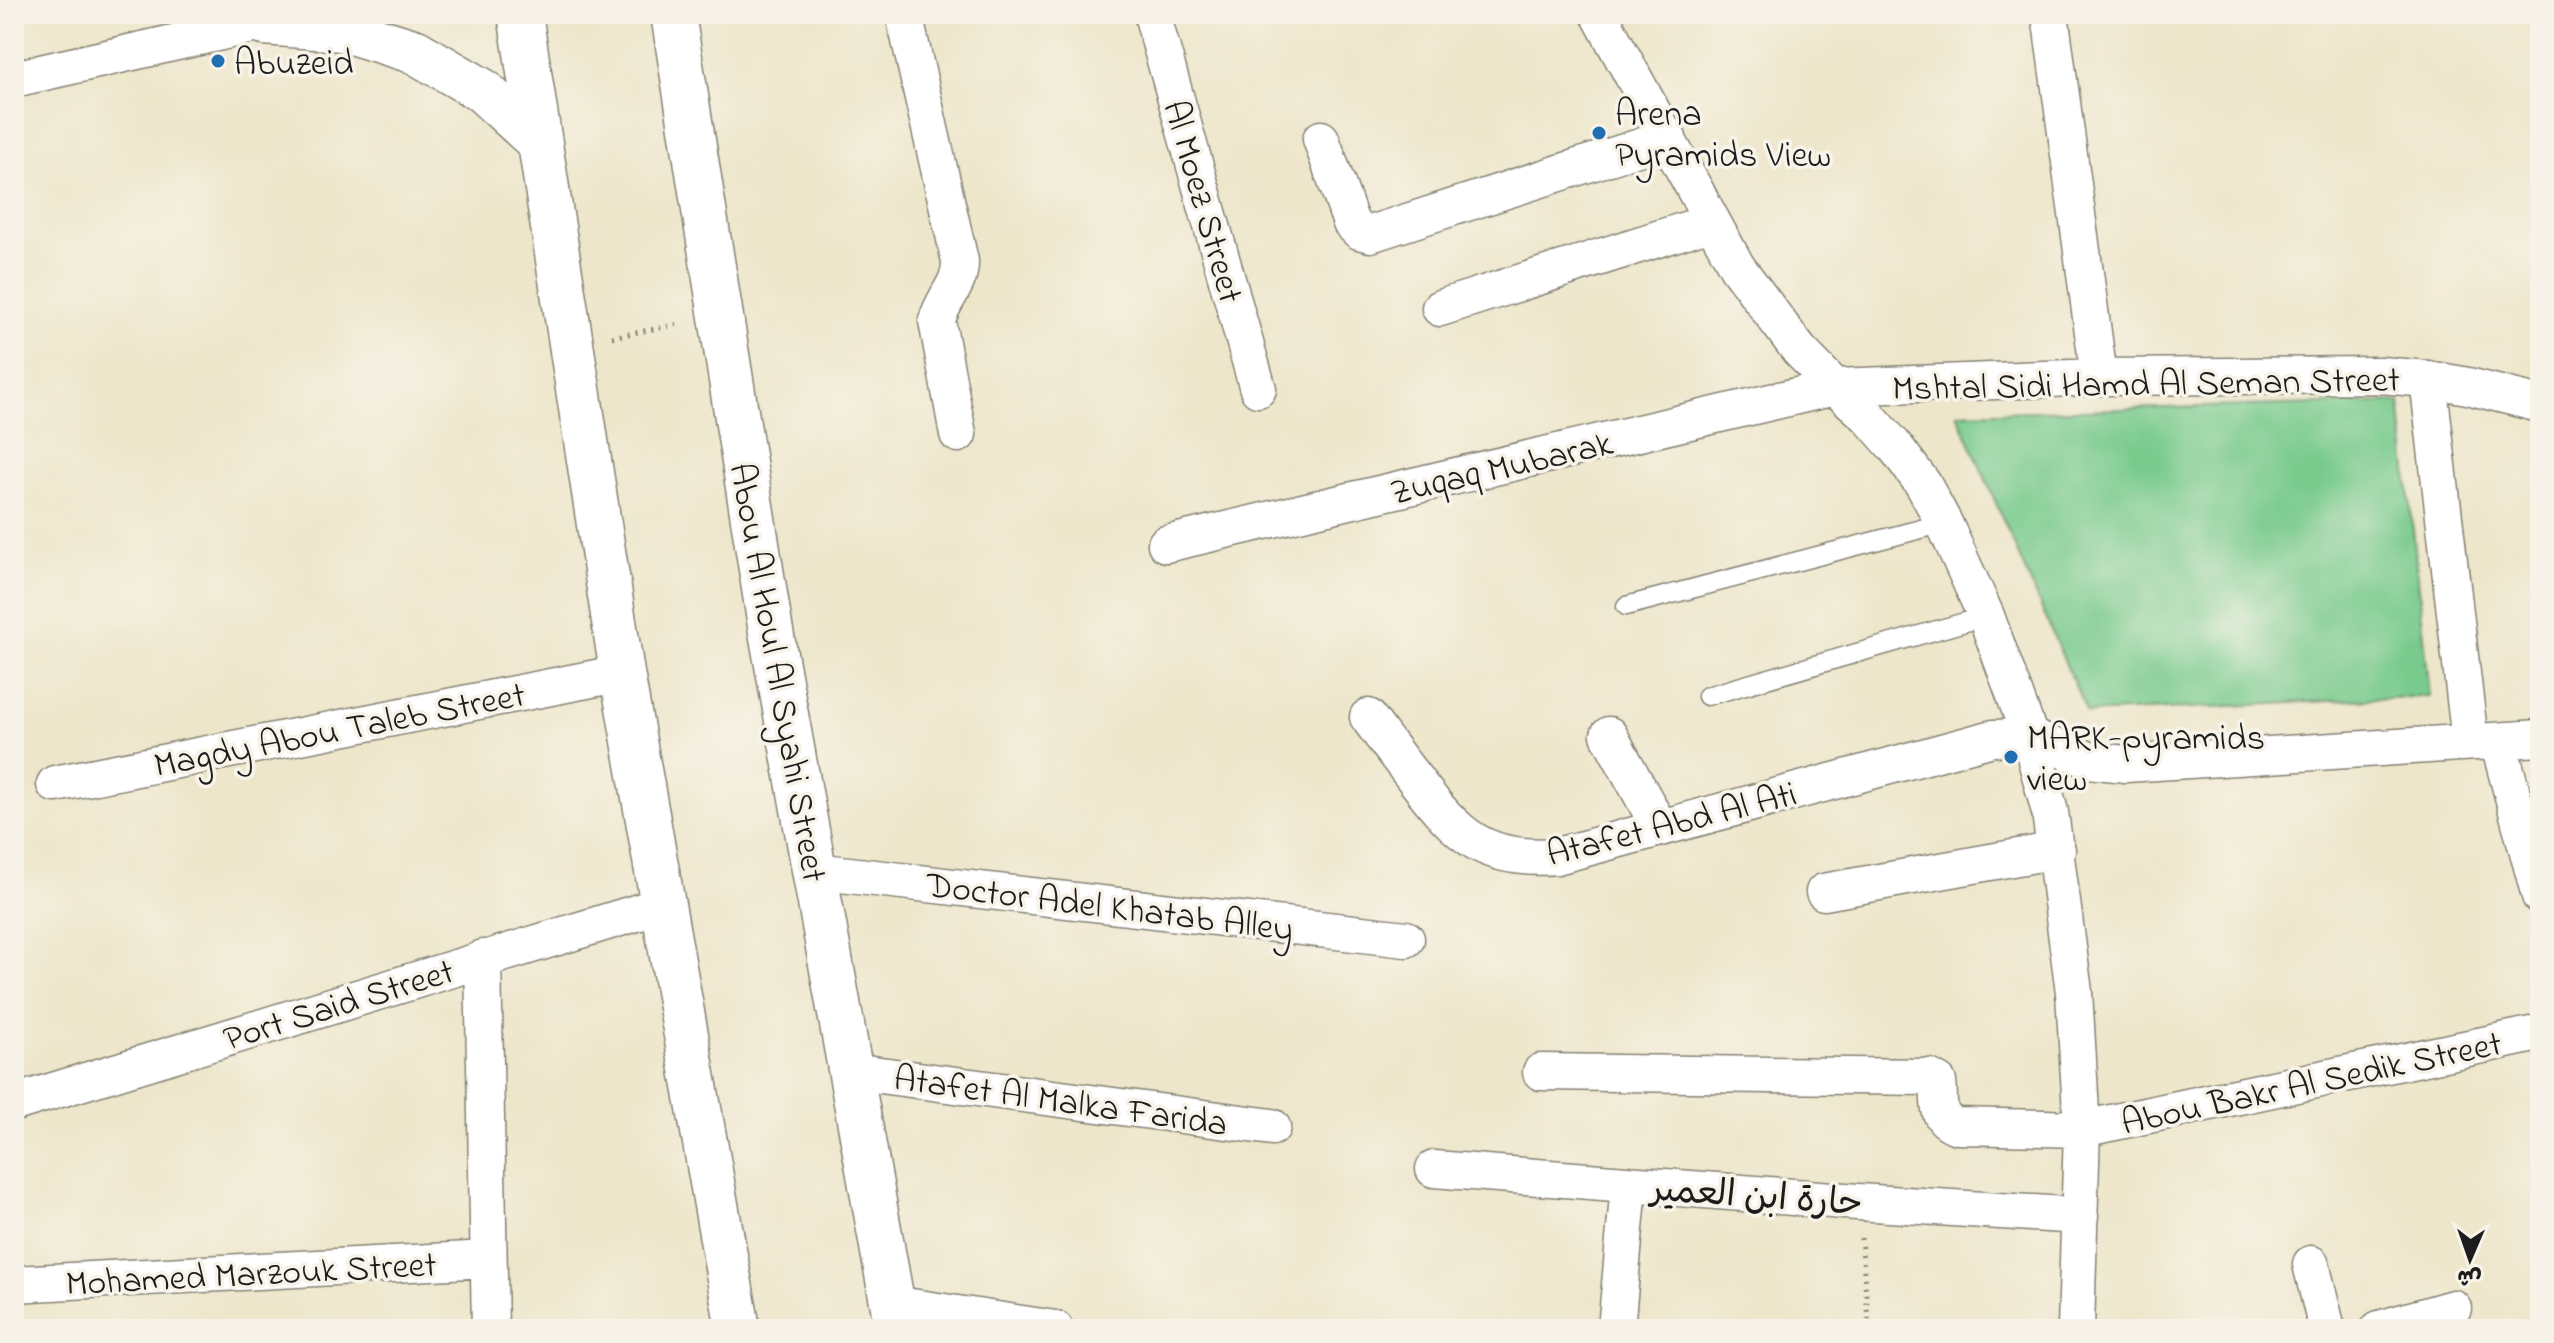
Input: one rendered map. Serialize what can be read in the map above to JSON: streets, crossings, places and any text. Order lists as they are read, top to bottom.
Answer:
{
  "streets": {
    "main road": ["Abou Al Houl Al Syahi Street"],
    "street": [
      "Al Moez Street",
      "Mshtal Sidi Hamd Al Seman Street",
      "Zuqaq Mubarak",
      "Magdy Abou Taleb Street",
      "Atafet Abd Al Ati",
      "Doctor Adel Khatab Alley",
      "Port Said Street",
      "Abou Bakr Al Sedik Street",
      "Atafet Al Malka Farida",
      "حارة ابن العمير",
      "Mohamed Marzouk Street"
    ]
  },
  "crossings": [
    ["Mshtal Sidi Hamd Al Seman Street", "Zuqaq Mubarak"],
    ["Abou Al Houl Al Syahi Street", "Doctor Adel Khatab Alley"],
    ["Abou Al Houl Al Syahi Street", "Atafet Al Malka Farida"]
  ],
  "places": ["Abuzeid", "Arena Pyramids View", "MARK-pyramids view"],
  "north": "bottom"
}
